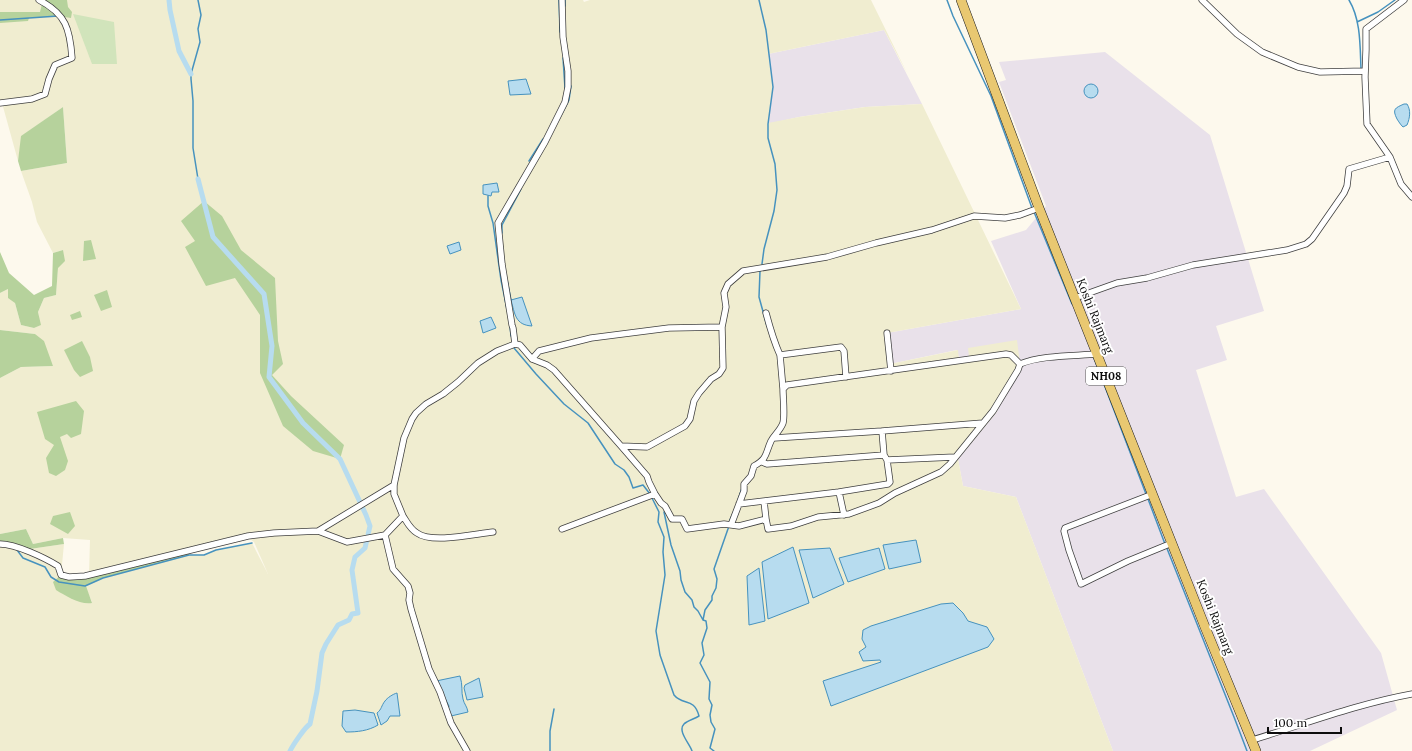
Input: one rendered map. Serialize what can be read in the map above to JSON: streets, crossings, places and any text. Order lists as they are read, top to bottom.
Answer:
{
  "streets": {
    "main road": ["Koshi Rajmarg", "NH08"]
  },
  "scale_bar": "100 m"
}
